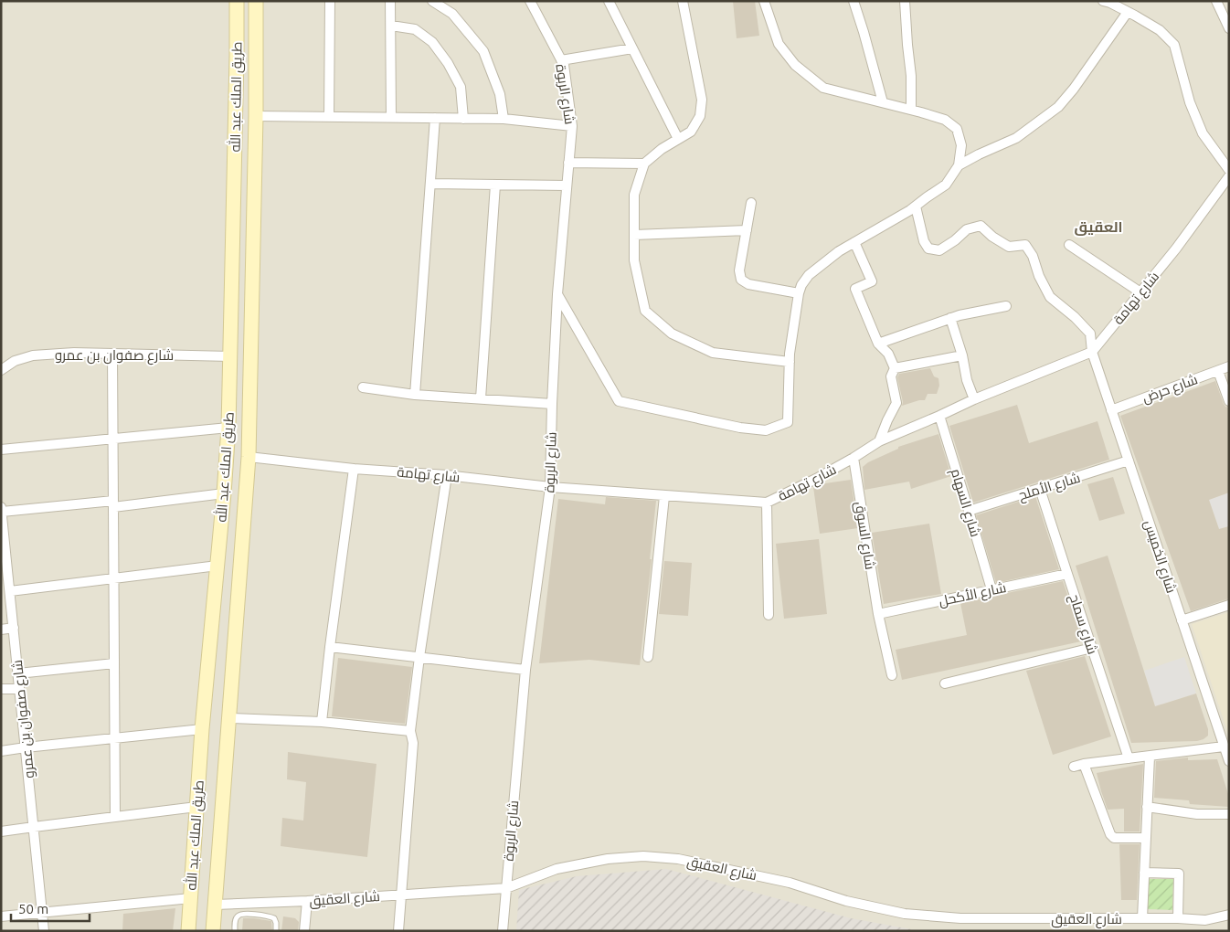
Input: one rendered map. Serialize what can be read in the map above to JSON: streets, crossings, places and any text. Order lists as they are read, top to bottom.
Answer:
{
  "streets": {
    "main road": ["طريق الملك عبد الله"],
    "street": [
      "شارع الربوة",
      "شارع تهامة",
      "شارع صفوان بن عمرو",
      "شارع حرض",
      "شارع الأملح",
      "شارع السهام",
      "شارع السوق",
      "شارع الخميس",
      "شارع الأكحل",
      "شارع سماح",
      "شارع العقيق"
    ]
  },
  "crossings": [
    ["شارع الربوة", "شارع تهامة"],
    ["شارع الربوة", "شارع العقيق"],
    ["طريق الملك عبد الله", "شارع تهامة"],
    ["طريق الملك عبد الله", "شارع صفوان بن عمرو"],
    ["طريق الملك عبد الله", "شارع العقيق"],
    ["شارع تهامة", "شارع السهام"],
    ["شارع تهامة", "شارع السوق"],
    ["شارع تهامة", "شارع الخميس"],
    ["شارع حرض", "شارع الخميس"],
    ["شارع الأملح", "شارع السهام"],
    ["شارع الأملح", "شارع الخميس"],
    ["شارع الأملح", "شارع سماح"],
    ["شارع السهام", "شارع الأكحل"],
    ["شارع السوق", "شارع الأكحل"],
    ["شارع الأكحل", "شارع سماح"]
  ],
  "districts": ["العقيق"],
  "scale_bar": "50 m"
}
